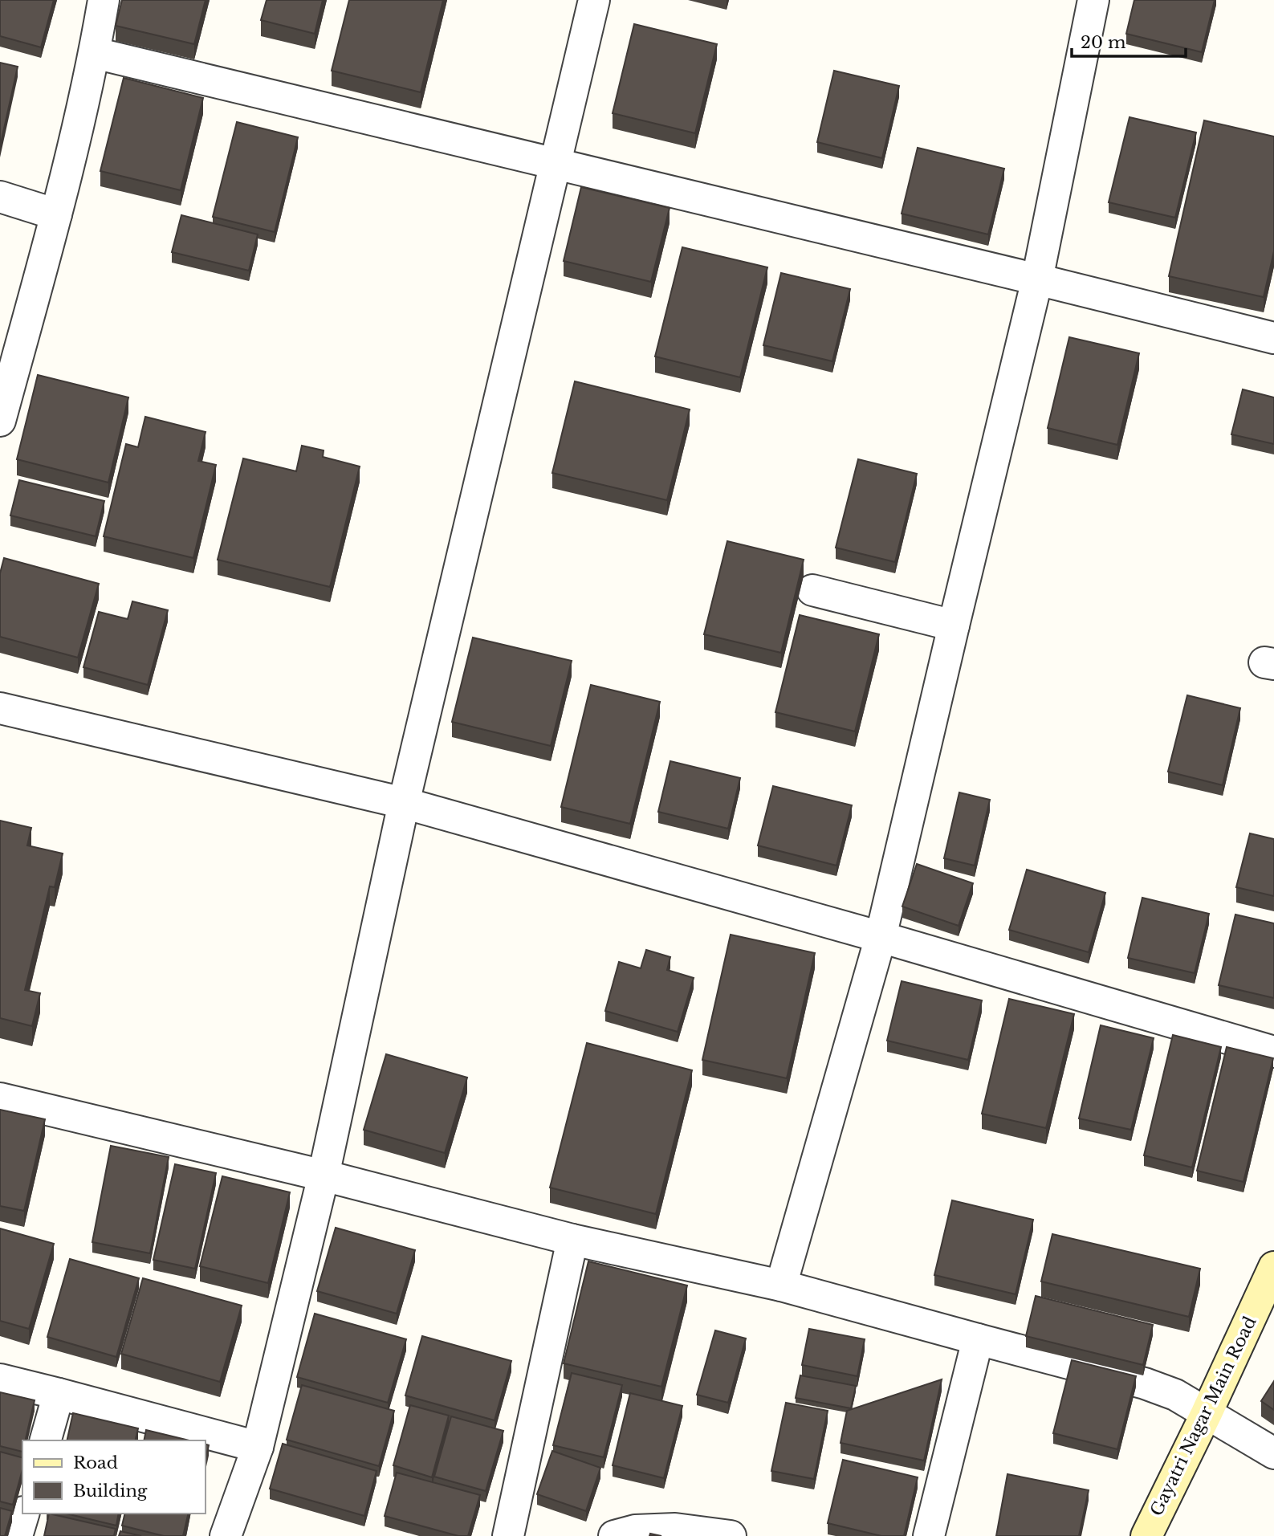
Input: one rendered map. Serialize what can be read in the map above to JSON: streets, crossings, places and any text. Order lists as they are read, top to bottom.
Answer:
{
  "streets": {
    "street": ["Gayatri Nagar Main Road"]
  },
  "legend": ["Road", "Building"],
  "scale_bar": "20 m"
}
